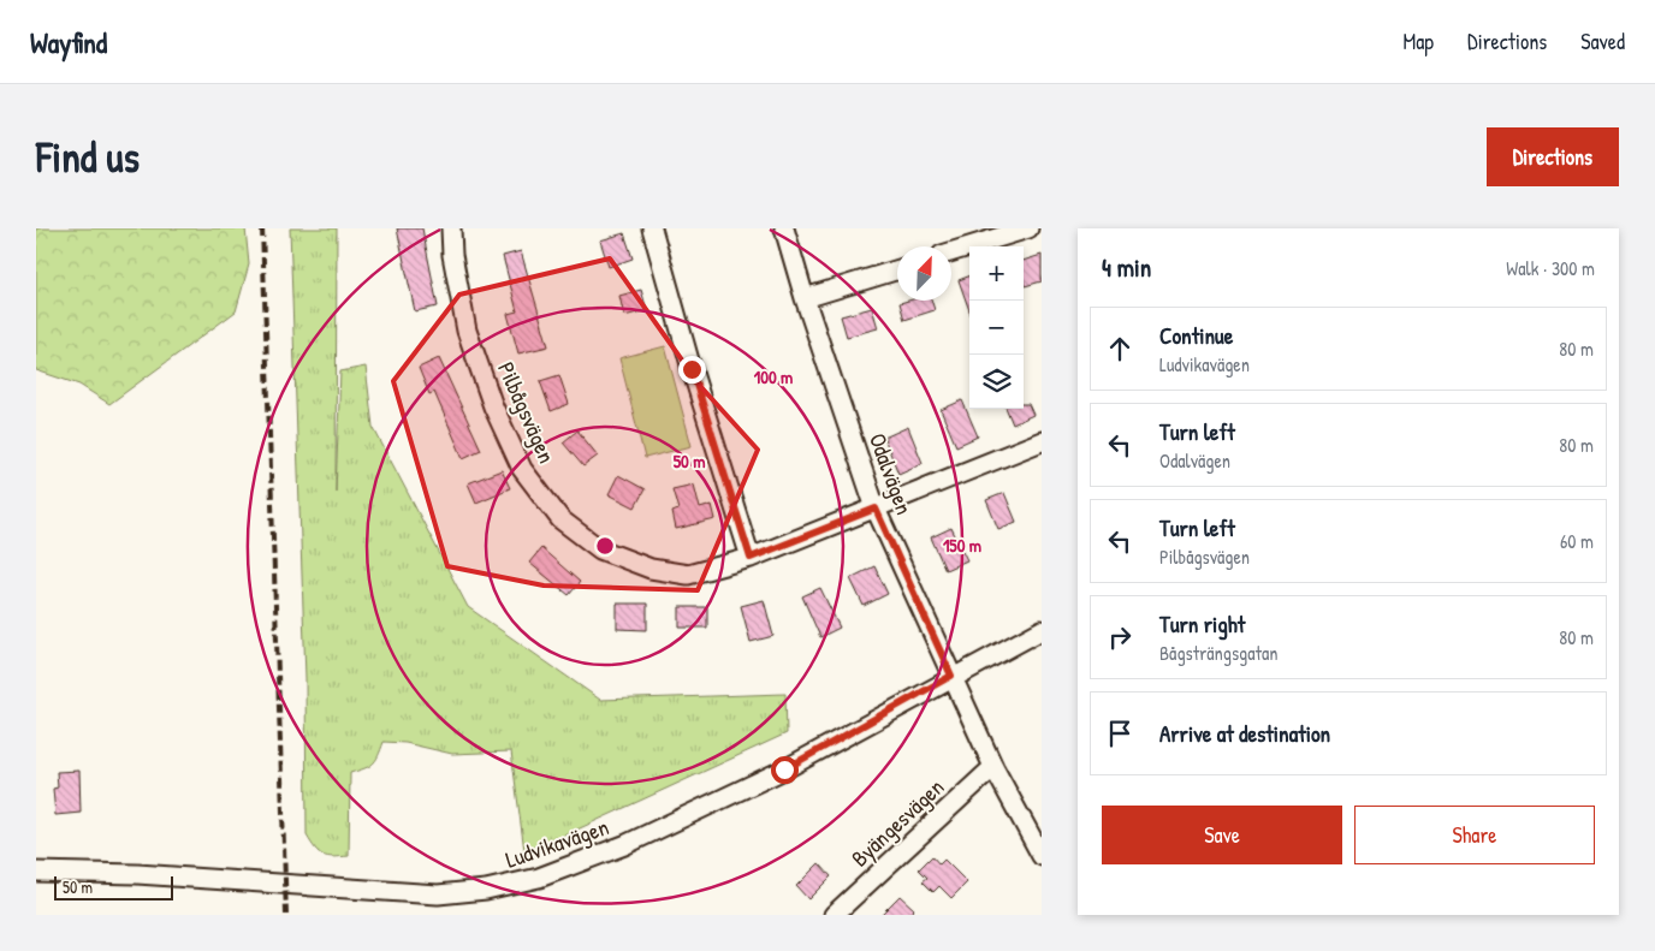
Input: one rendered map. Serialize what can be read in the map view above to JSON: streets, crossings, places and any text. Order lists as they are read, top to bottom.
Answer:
{
  "streets": {
    "street": [
      "Pilbågsvägen",
      "Odalvägen",
      "Byängesvägen",
      "Ludvikavägen"
    ]
  },
  "crossings": [
    ["Pilbågsvägen", "Odalvägen"],
    ["Odalvägen", "Byängesvägen"],
    ["Odalvägen", "Ludvikavägen"]
  ],
  "scale_bar": "50 m",
  "north": "top right",
  "page": {
    "header": "Wayfind",
    "nav": ["Map", "Directions", "Saved"],
    "buttons": [
      "Directions",
      ["Save", "Share"]
    ],
    "title": "Find us",
    "heading": ["4 min", "Walk · 300 m"],
    "map_buttons": ["+", "−"],
    "list": [
      ["Continue", "Ludvikavägen", "80 m"],
      ["Turn left", "Odalvägen", "80 m"],
      ["Turn left", "Pilbågsvägen", "60 m"],
      ["Turn right", "Bågsträngsgatan", "80 m"],
      "Arrive at destination"
    ],
    "scale": "50 m"
  },
  "rings": ["100 m", "50 m", "150 m"]
}
